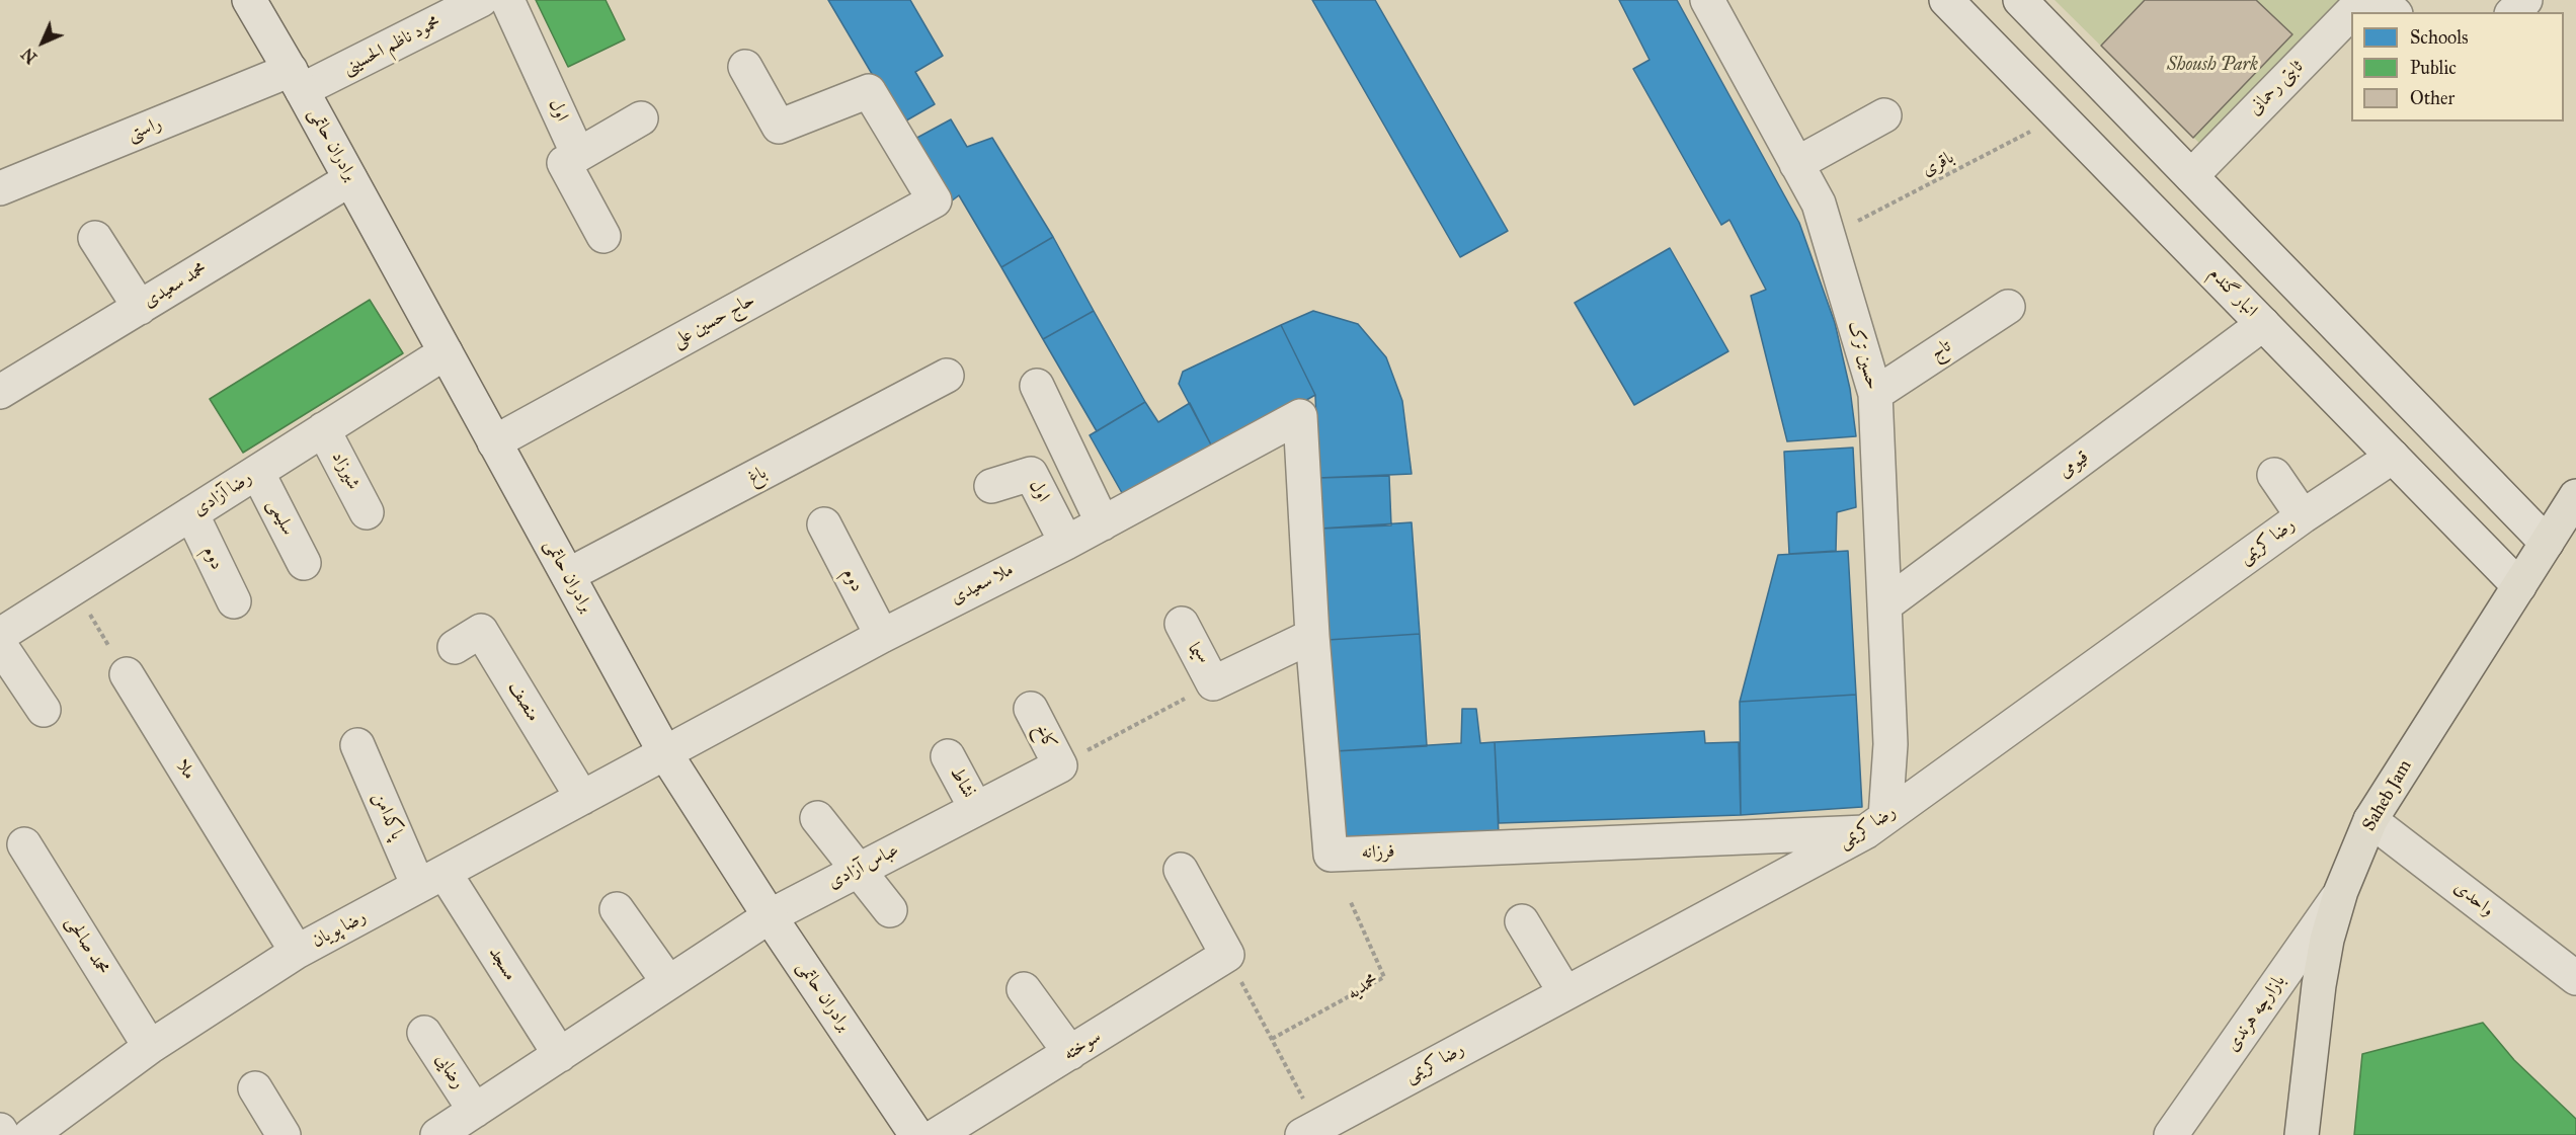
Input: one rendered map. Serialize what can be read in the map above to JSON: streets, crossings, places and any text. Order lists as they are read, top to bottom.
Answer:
{
  "streets": {
    "main road": ["Saheb Jam"],
    "street": [
      "محمود ناظم الحسینی",
      "ثابتی رحمانی",
      "اول",
      "راستی",
      "برادران حاتمی",
      "محمد سعیدی",
      "انبار گندم",
      "حاج حسین علی",
      "تاج",
      "حسین ترک",
      "قیومی",
      "شیرزاد",
      "باغ",
      "رضا آزادی",
      "سلیمی",
      "رضا کریمی",
      "دوم",
      "ملا سعیدی",
      "سیما",
      "منصف",
      "کاخ",
      "ملا",
      "نشاط",
      "پاکدامن",
      "فرزانه",
      "عباس آزادی",
      "واحدی",
      "رضا پویان",
      "محمد صالحی",
      "مسجد",
      "بازارچه هرندی",
      "سوخته",
      "رضایی"
    ],
    "path": ["باقری", "محمدیه"]
  },
  "crossings": [
    ["محمود ناظم الحسینی", "راستی"],
    ["محمود ناظم الحسینی", "برادران حاتمی"],
    ["اول", "ملا سعیدی"],
    ["راستی", "برادران حاتمی"],
    ["برادران حاتمی", "محمد سعیدی"],
    ["برادران حاتمی", "حاج حسین علی"],
    ["برادران حاتمی", "باغ"],
    ["برادران حاتمی", "رضا آزادی"],
    ["برادران حاتمی", "ملا سعیدی"],
    ["برادران حاتمی", "عباس آزادی"],
    ["برادران حاتمی", "رضا پویان"],
    ["باقری", "انبار گندم"],
    ["باقری", "حسین ترک"],
    ["انبار گندم", "قیومی"],
    ["انبار گندم", "رضا کریمی"],
    ["انبار گندم", "Saheb Jam"],
    ["تاج", "حسین ترک"],
    ["حسین ترک", "قیومی"],
    ["حسین ترک", "رضا کریمی"],
    ["حسین ترک", "فرزانه"],
    ["شیرزاد", "رضا آزادی"],
    ["رضا آزادی", "سلیمی"],
    ["رضا آزادی", "دوم"],
    ["رضا کریمی", "فرزانه"],
    ["دوم", "ملا سعیدی"],
    ["ملا سعیدی", "فرزانه"],
    ["ملا سعیدی", "رضا پویان"],
    ["منصف", "رضا پویان"],
    ["کاخ", "عباس آزادی"],
    ["ملا", "رضا پویان"],
    ["نشاط", "عباس آزادی"],
    ["Saheb Jam", "واحدی"],
    ["Saheb Jam", "بازارچه هرندی"],
    ["پاکدامن", "رضا پویان"],
    ["پاکدامن", "مسجد"],
    ["عباس آزادی", "مسجد"],
    ["عباس آزادی", "رضایی"],
    ["رضا پویان", "محمد صالحی"],
    ["رضا پویان", "مسجد"]
  ],
  "parks": ["Shoush Park"],
  "legend": ["Schools", "Public", "Other"],
  "north": "bottom left"
}
